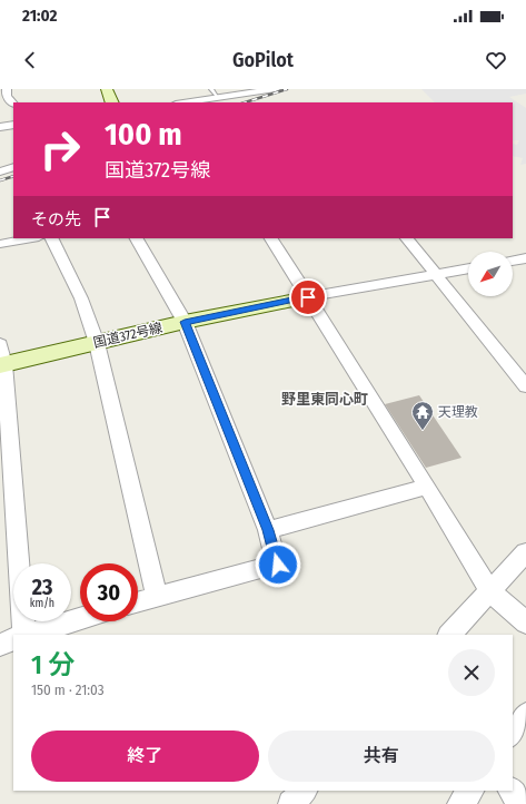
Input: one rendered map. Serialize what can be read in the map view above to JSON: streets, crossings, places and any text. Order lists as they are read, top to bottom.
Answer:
{
  "streets": {
    "street": ["国道372号線"]
  },
  "districts": ["野里東同心町"],
  "places": {
    "temple": ["天理教"]
  },
  "north": "bottom left",
  "page": {
    "status": "21:02",
    "header": "GoPilot",
    "turn": ["100 m", "国道372号線"],
    "then": "その先",
    "speed": "23 km/h",
    "limit": "30",
    "heading": ["1 分", "150 m · 21:03"],
    "buttons": ["終了", "共有"]
  }
}
